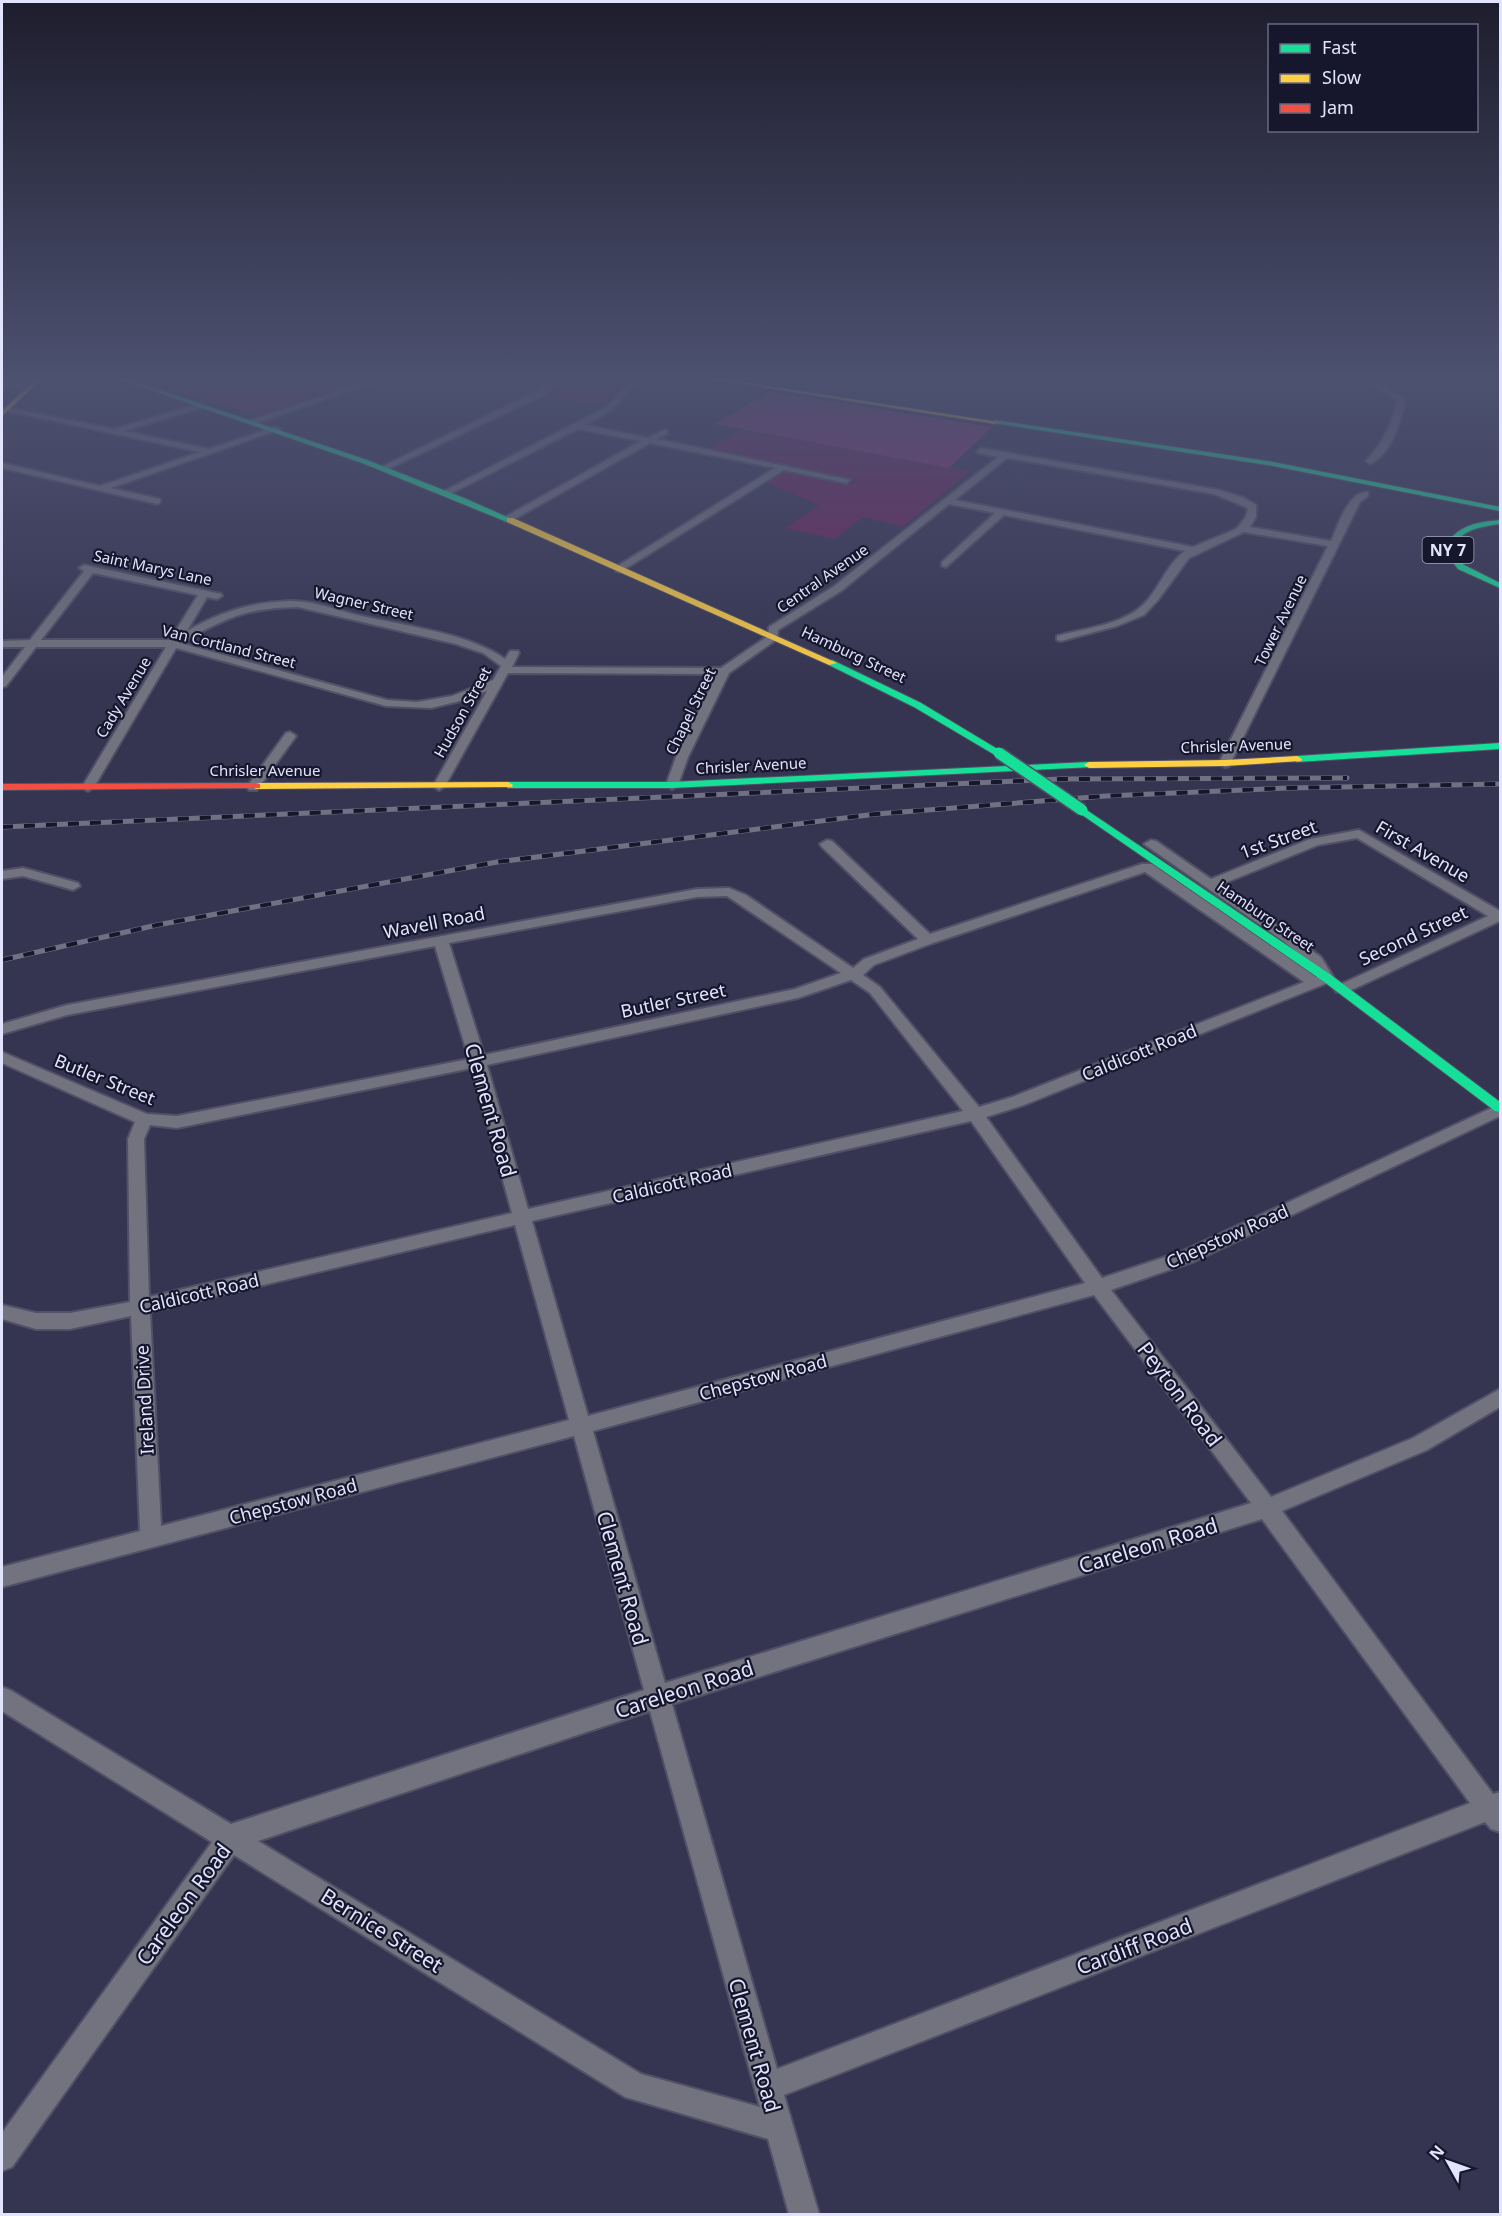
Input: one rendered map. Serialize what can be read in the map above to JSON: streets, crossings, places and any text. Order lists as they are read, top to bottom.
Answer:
{
  "streets": {
    "main road": ["NY 7", "Hamburg Street", "Chrisler Avenue"],
    "street": [
      "Saint Marys Lane",
      "Central Avenue",
      "Wagner Street",
      "Tower Avenue",
      "Van Cortland Street",
      "Cady Avenue",
      "Chapel Street",
      "Hudson Street",
      "1st Street",
      "First Avenue",
      "Wavell Road",
      "Second Street",
      "Butler Street",
      "Caldicott Road",
      "Clement Road",
      "Chepstow Road",
      "Peyton Road",
      "Ireland Drive",
      "Careleon Road",
      "Bernice Street",
      "Cardiff Road"
    ]
  },
  "crossings": [
    ["Saint Marys Lane", "Van Cortland Street"],
    ["Saint Marys Lane", "Cady Avenue"],
    ["Central Avenue", "Hamburg Street"],
    ["Central Avenue", "Chapel Street"],
    ["Wagner Street", "Van Cortland Street"],
    ["Wagner Street", "Cady Avenue"],
    ["Wagner Street", "Hudson Street"],
    ["Tower Avenue", "Chrisler Avenue"],
    ["Van Cortland Street", "Cady Avenue"],
    ["Van Cortland Street", "Hudson Street"],
    ["Hamburg Street", "Chapel Street"],
    ["Hamburg Street", "Second Street"],
    ["Hamburg Street", "Butler Street"],
    ["Hamburg Street", "Caldicott Road"],
    ["Hamburg Street", "Chepstow Road"],
    ["Cady Avenue", "Chrisler Avenue"],
    ["Chapel Street", "Chrisler Avenue"],
    ["Hudson Street", "Chrisler Avenue"],
    ["1st Street", "First Avenue"],
    ["First Avenue", "Second Street"],
    ["Wavell Road", "Butler Street"],
    ["Wavell Road", "Clement Road"],
    ["Wavell Road", "Peyton Road"],
    ["Butler Street", "Caldicott Road"],
    ["Butler Street", "Clement Road"],
    ["Butler Street", "Peyton Road"],
    ["Butler Street", "Ireland Drive"],
    ["Caldicott Road", "Clement Road"],
    ["Caldicott Road", "Peyton Road"],
    ["Caldicott Road", "Ireland Drive"],
    ["Clement Road", "Chepstow Road"],
    ["Clement Road", "Careleon Road"],
    ["Clement Road", "Bernice Street"],
    ["Clement Road", "Cardiff Road"],
    ["Chepstow Road", "Peyton Road"],
    ["Chepstow Road", "Ireland Drive"],
    ["Peyton Road", "Careleon Road"],
    ["Peyton Road", "Cardiff Road"],
    ["Careleon Road", "Bernice Street"]
  ],
  "legend": ["Fast", "Slow", "Jam"],
  "north": "top left"
}
